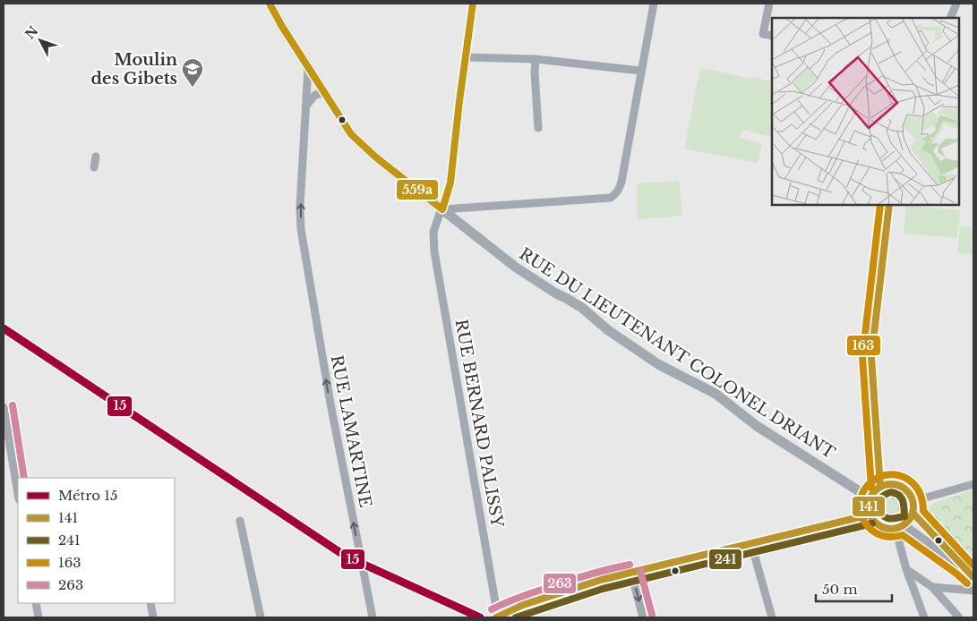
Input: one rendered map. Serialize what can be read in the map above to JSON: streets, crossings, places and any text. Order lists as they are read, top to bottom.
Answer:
{
  "streets": {
    "street": ["RUE DU LIEUTENANT COLONEL DRIANT", "RUE BERNARD PALISSY", "RUE LAMARTINE"]
  },
  "crossings": [
    ["RUE DU LIEUTENANT COLONEL DRIANT", "RUE BERNARD PALISSY"],
    ["RUE DU LIEUTENANT COLONEL DRIANT", "RUE LAMARTINE"]
  ],
  "one_way": ["RUE LAMARTINE"],
  "places": {
    "school or university": ["Moulin des Gibets"]
  },
  "lines": [
    "transit line 559a",
    "transit line 141",
    "transit line 163",
    "metro line 15",
    "transit line 263",
    "transit line 241"
  ],
  "legend": [
    "Métro 15",
    "141",
    "241",
    "163",
    "263"
  ],
  "scale_bar": "50 m",
  "north": "top left"
}
